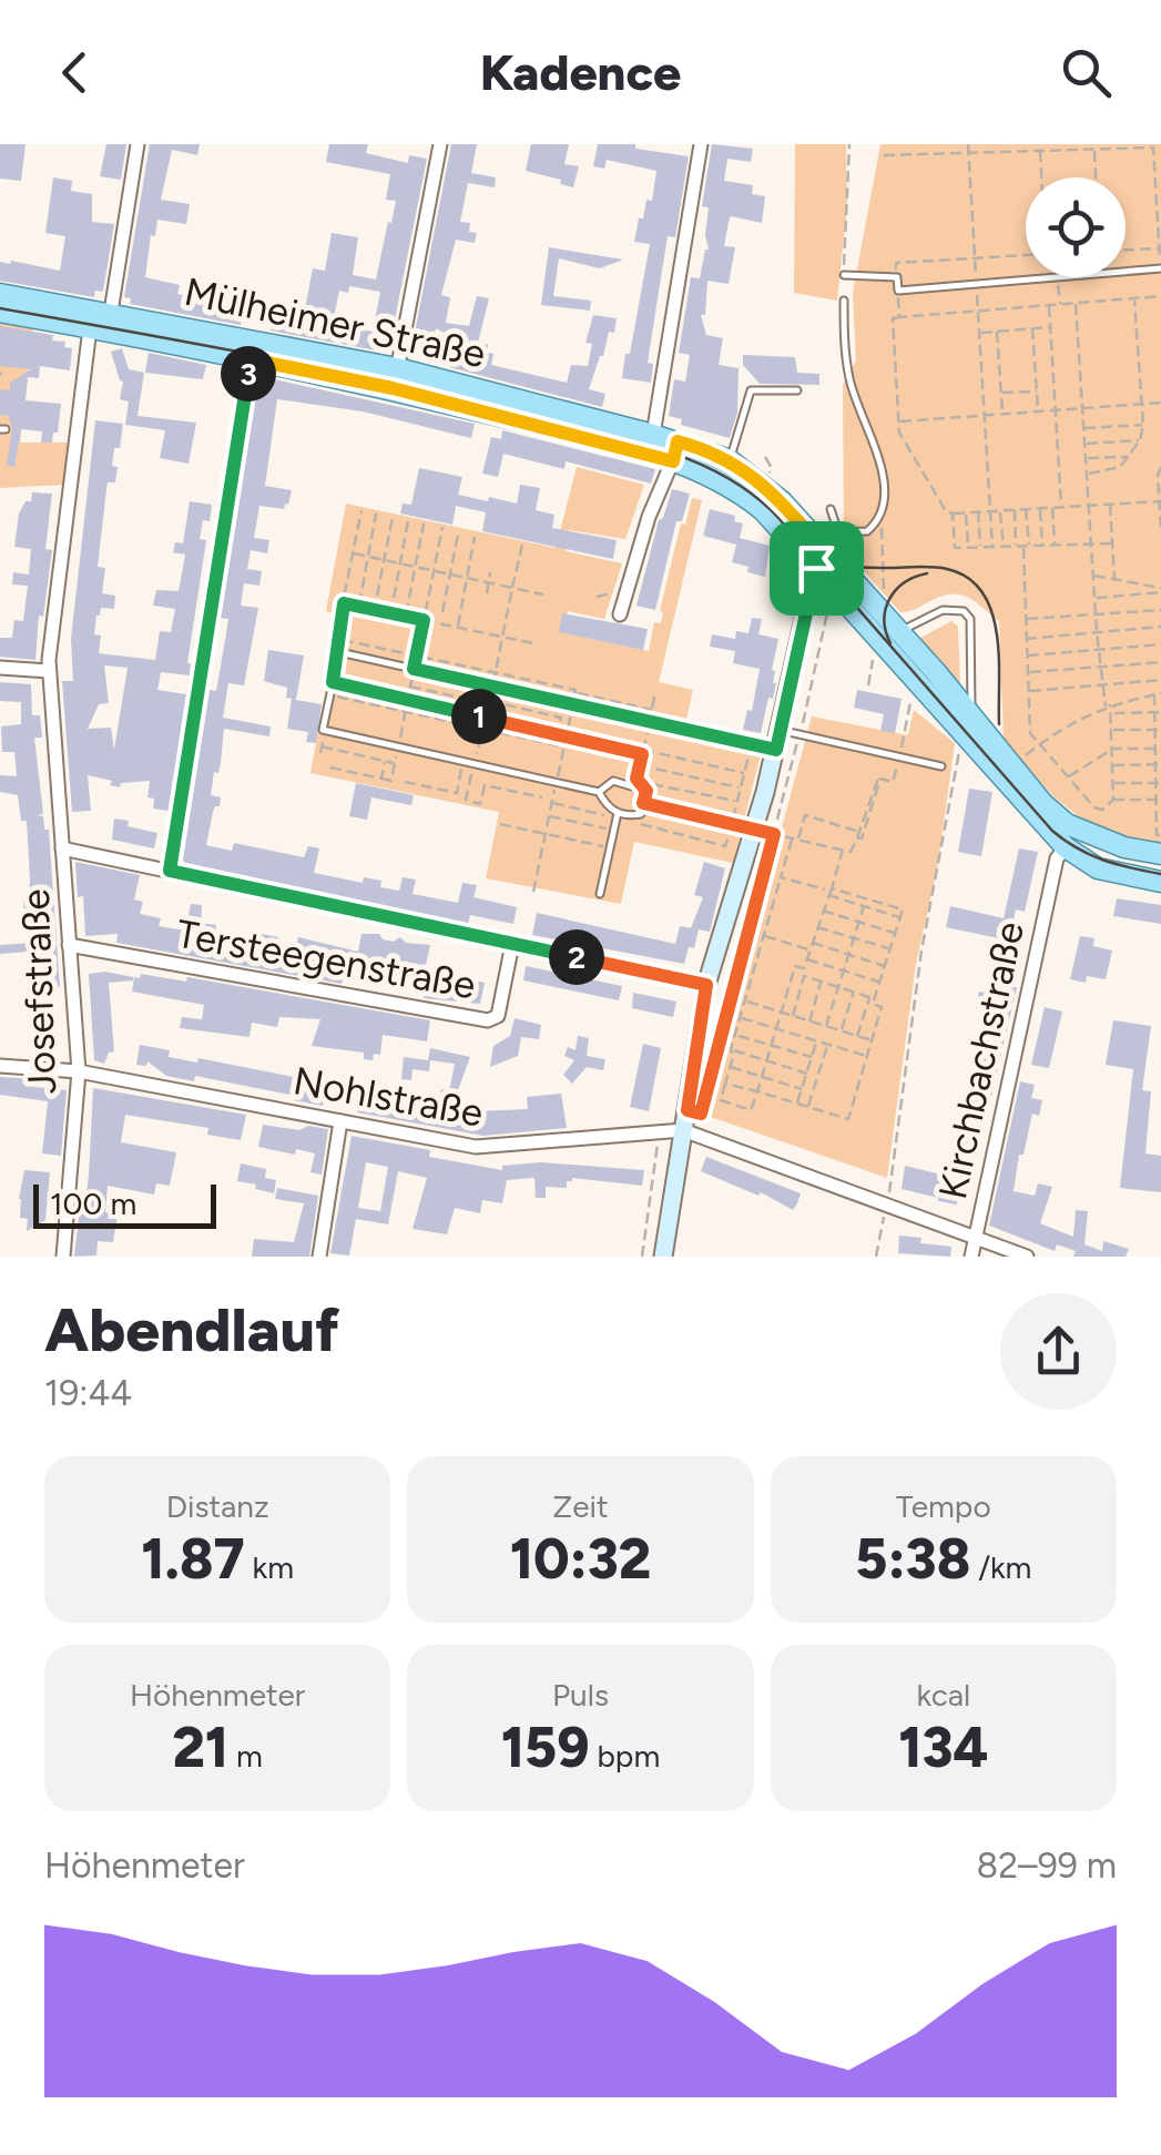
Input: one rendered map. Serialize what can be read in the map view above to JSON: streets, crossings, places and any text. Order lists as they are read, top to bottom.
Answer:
{
  "streets": {
    "main road": ["Mülheimer Straße"],
    "street": [
      "Tersteegenstraße",
      "Josefstraße",
      "Kirchbachstraße",
      "Nohlstraße"
    ]
  },
  "crossings": [
    ["Mülheimer Straße", "Josefstraße"],
    ["Tersteegenstraße", "Josefstraße"],
    ["Josefstraße", "Nohlstraße"],
    ["Kirchbachstraße", "Nohlstraße"]
  ],
  "scale_bar": "100 m",
  "page": {
    "header": "Kadence",
    "pins": ["3", "1", "2"],
    "scale": "100 m",
    "heading": ["Abendlauf", "19:44"],
    "stats": [
      ["Distanz", "1.87 km"],
      ["Zeit", "10:32"],
      ["Tempo", "5:38 /km"],
      ["Höhenmeter", "21 m"],
      ["Puls", "159 bpm"],
      ["kcal", "134"]
    ],
    "chart": ["Höhenmeter", "82–99 m"]
  }
}
